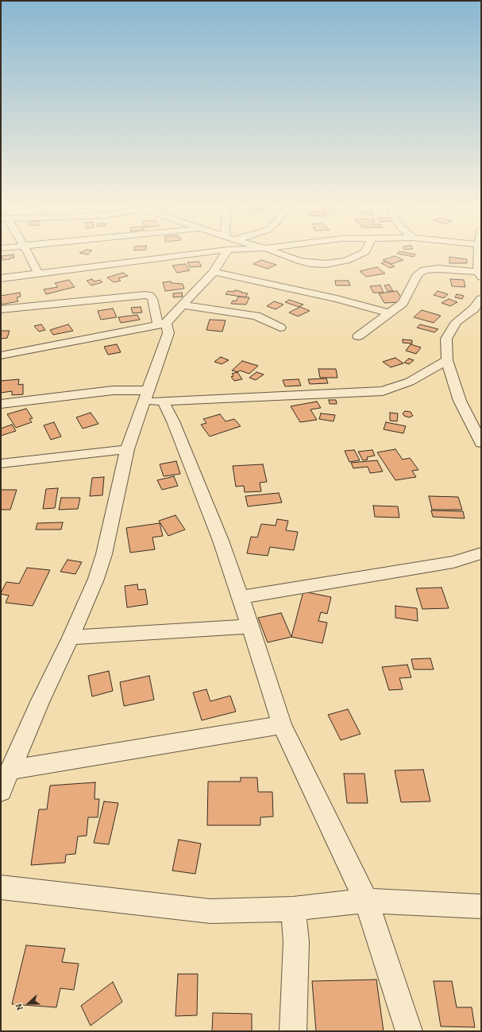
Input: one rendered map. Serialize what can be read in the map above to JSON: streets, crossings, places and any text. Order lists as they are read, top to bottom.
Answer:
{
  "north": "left"
}
